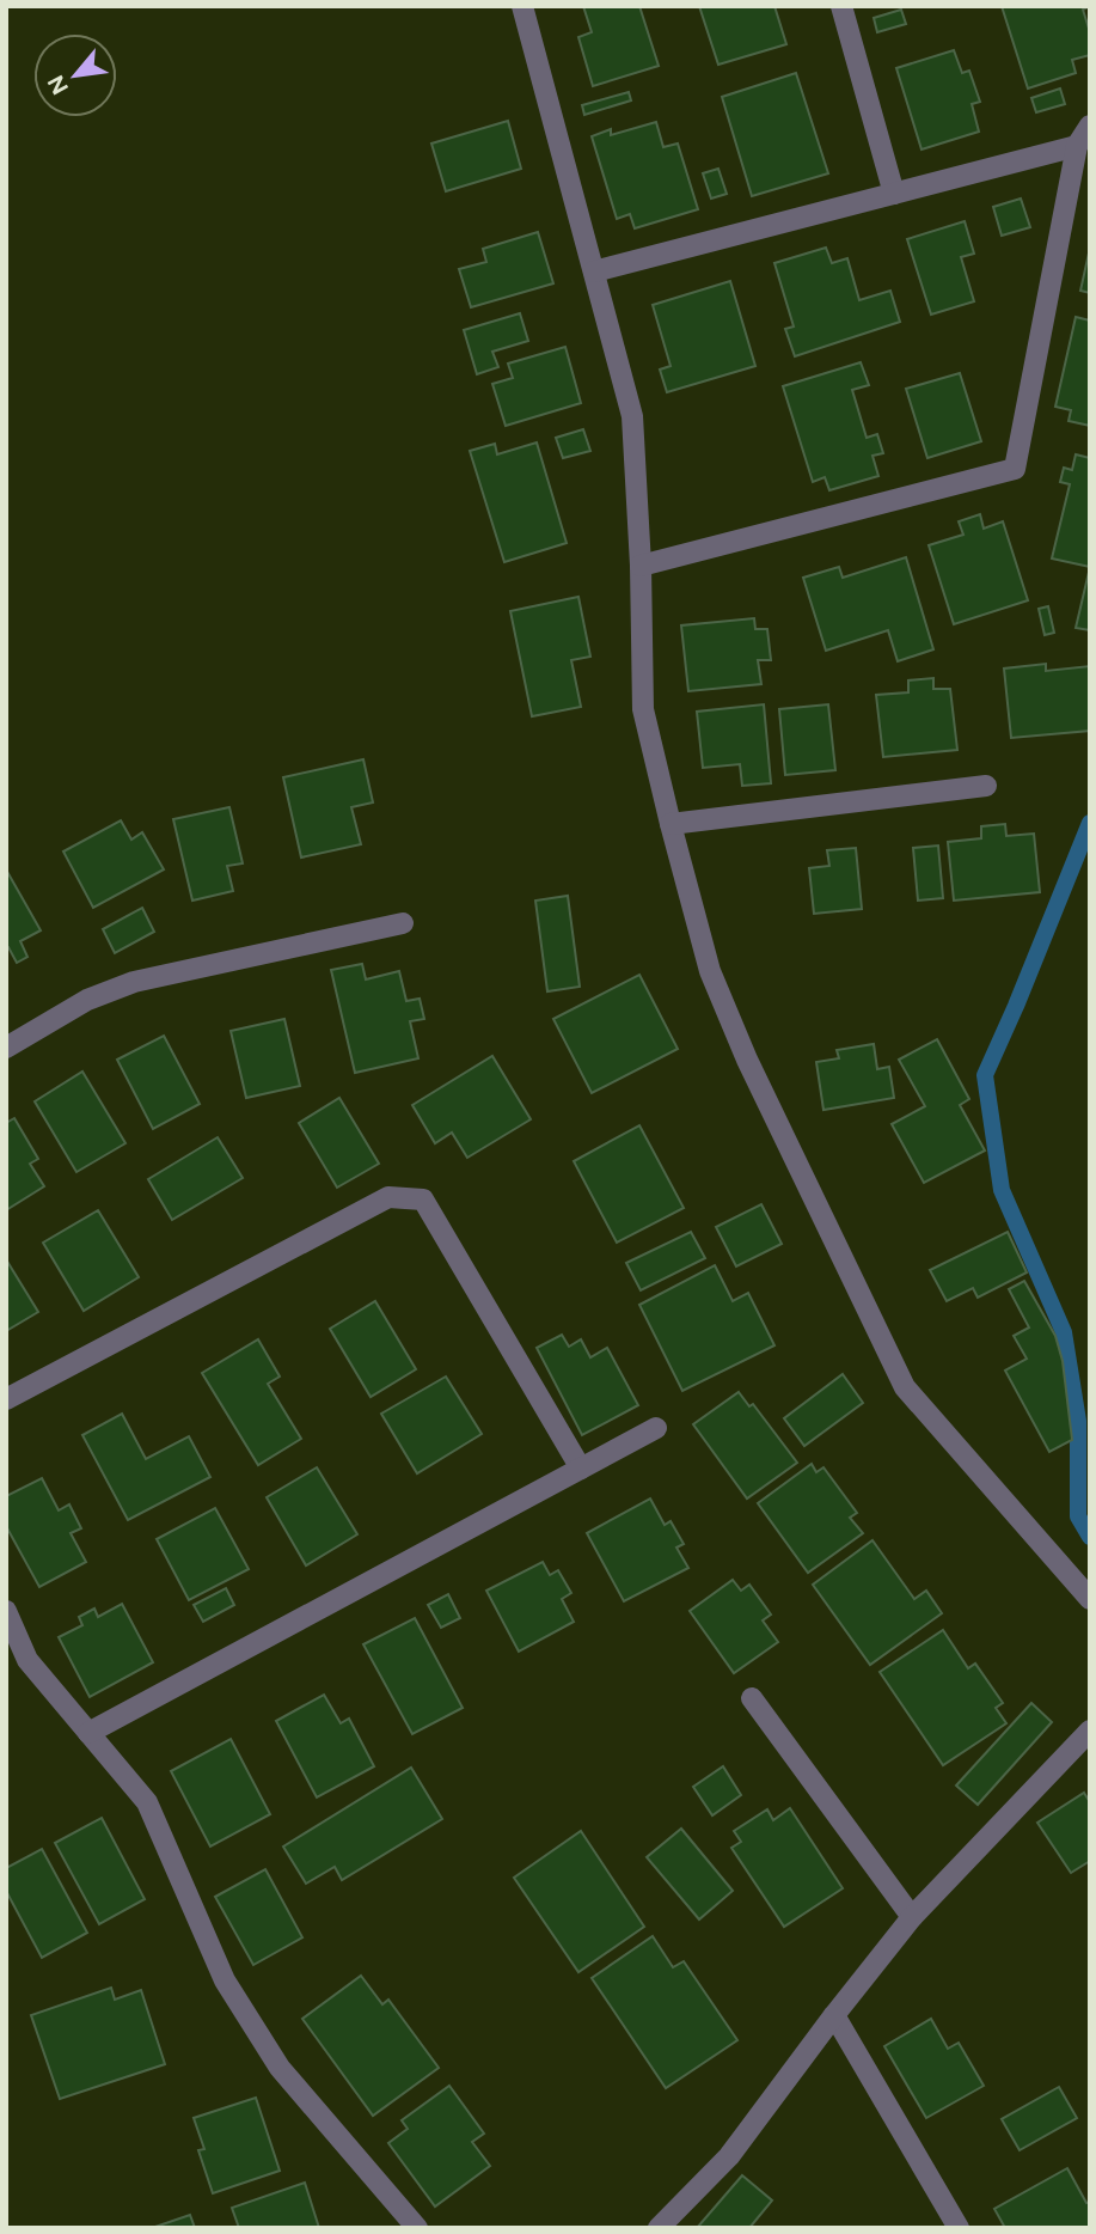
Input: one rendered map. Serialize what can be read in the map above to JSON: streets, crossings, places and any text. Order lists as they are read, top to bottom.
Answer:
{
  "north": "bottom left"
}
